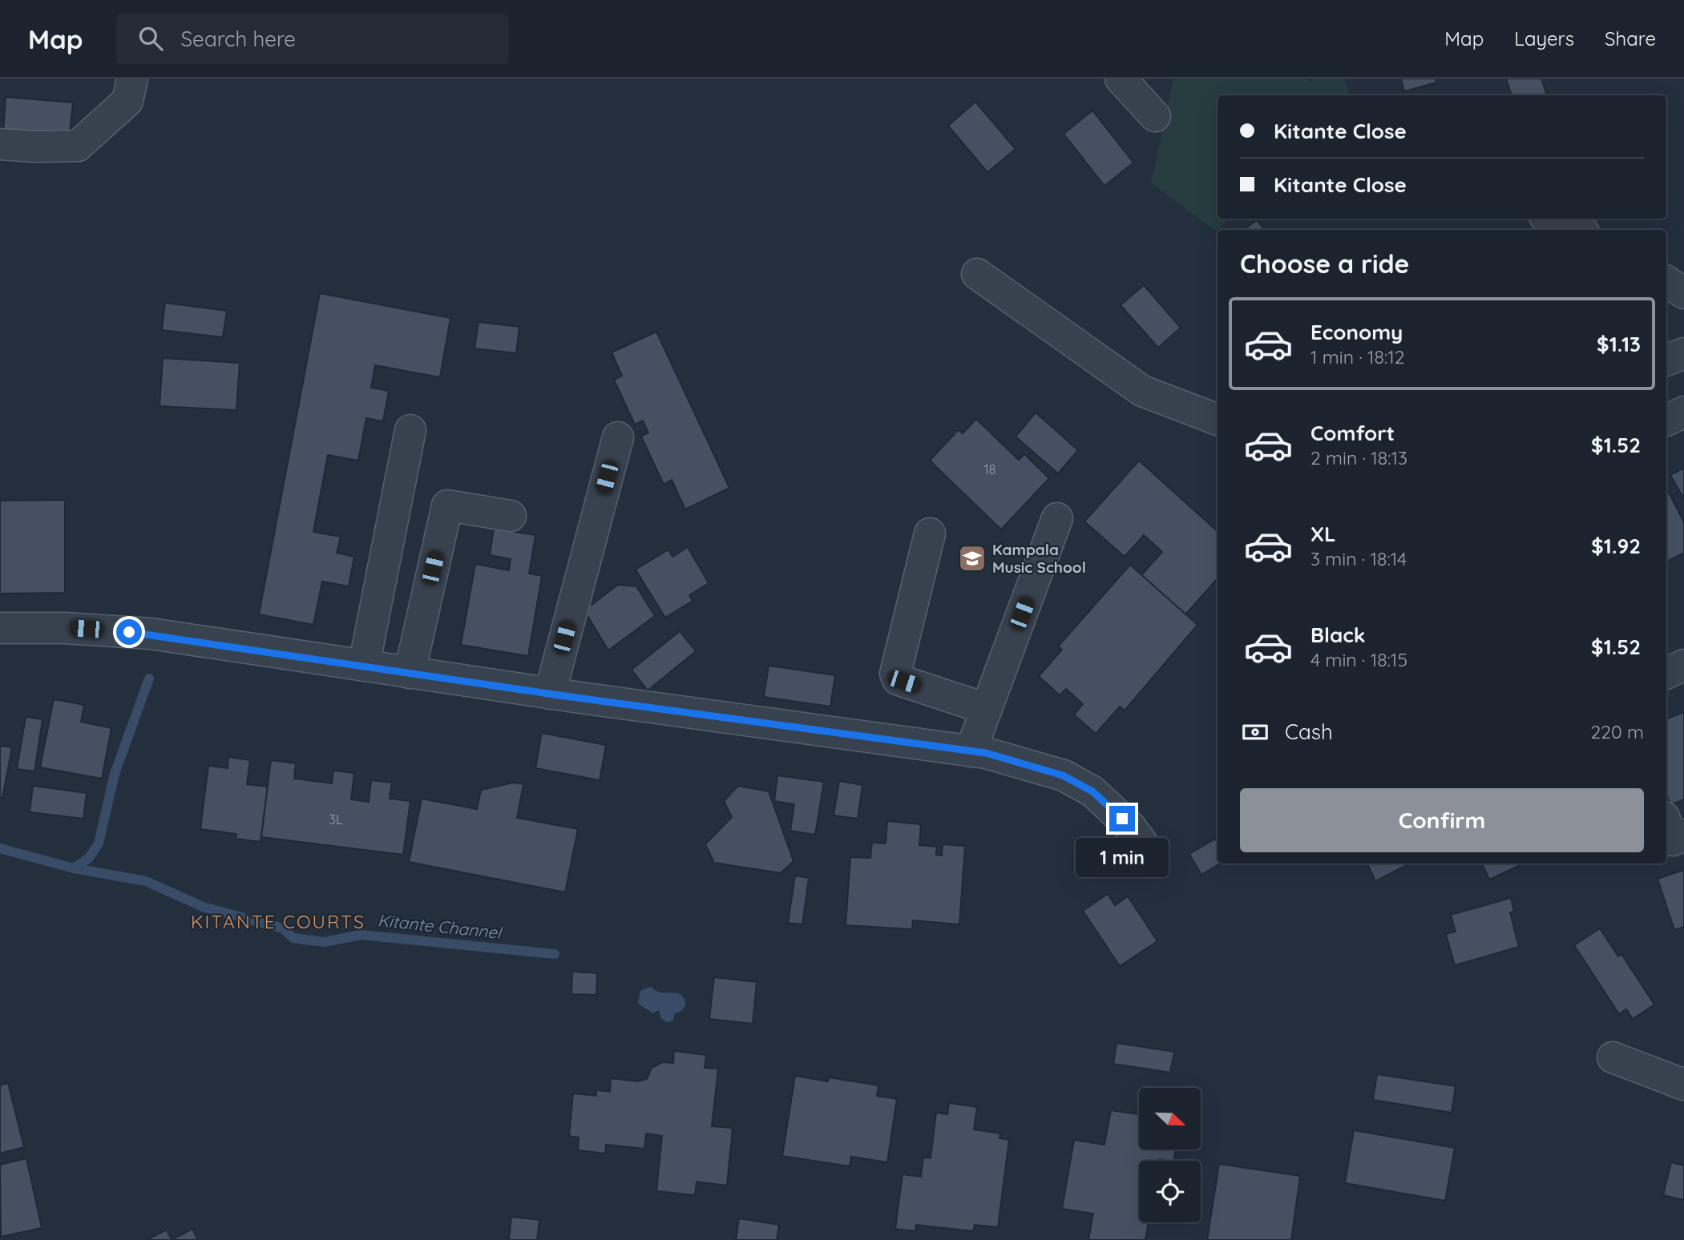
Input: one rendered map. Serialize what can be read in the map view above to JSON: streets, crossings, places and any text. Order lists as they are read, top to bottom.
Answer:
{
  "districts": ["KITANTE COURTS"],
  "water": ["Kitante Channel"],
  "places": {
    "school or university": ["Kampala Music School"]
  },
  "house_numbers": ["18", "3L"],
  "north": "bottom right",
  "page": {
    "header": "Map",
    "search": "Search here",
    "nav": ["Map", "Layers", "Share"],
    "banner": ["Kitante Close", "Kitante Close"],
    "heading": "Choose a ride",
    "list": [
      {
        "name": "Economy",
        "note": "1 min · 18:12",
        "value": "$1.13"
      },
      {
        "name": "Comfort",
        "note": "2 min · 18:13",
        "value": "$1.52"
      },
      {
        "name": "XL",
        "note": "3 min · 18:14",
        "value": "$1.92"
      },
      {
        "name": "Black",
        "note": "4 min · 18:15",
        "value": "$1.52"
      }
    ],
    "pay": ["Cash", "220 m"],
    "buttons": "Confirm",
    "bubble": "1 min"
  }
}
